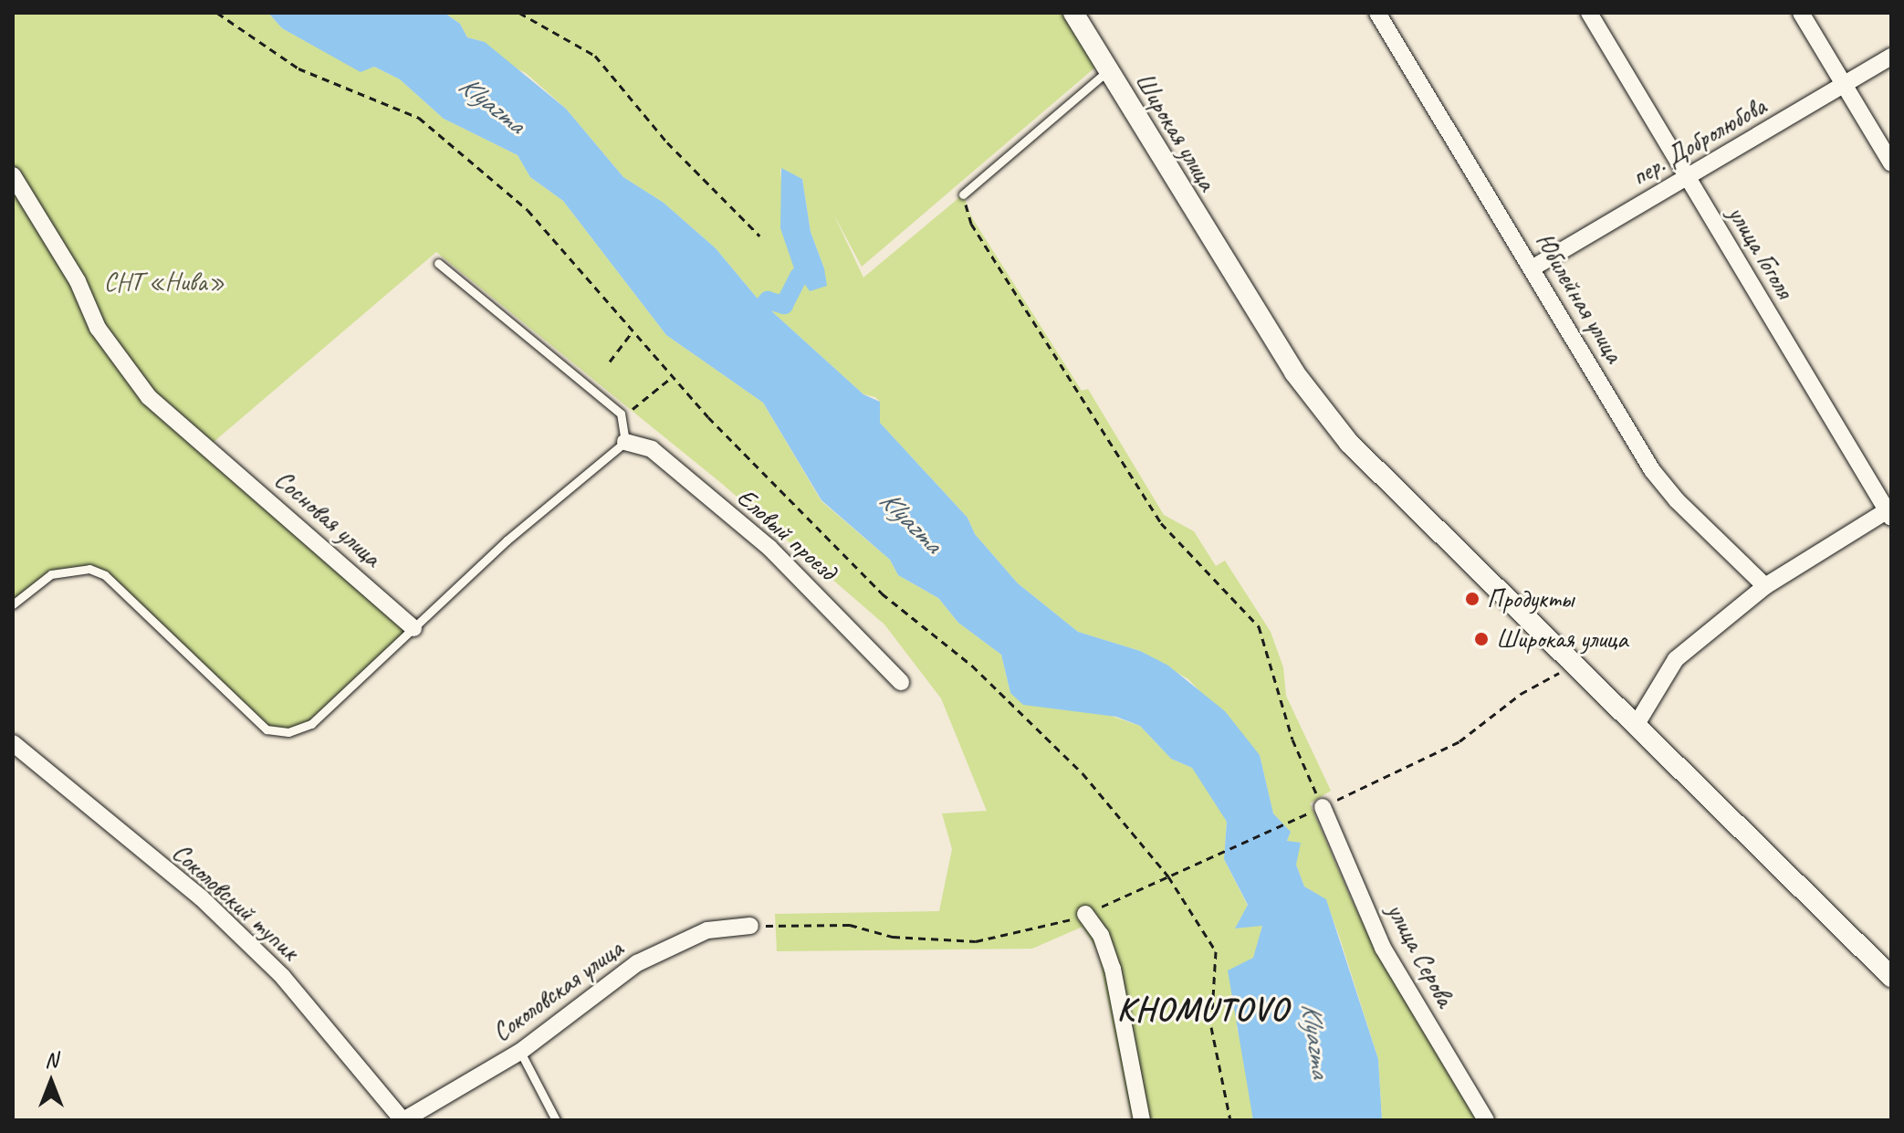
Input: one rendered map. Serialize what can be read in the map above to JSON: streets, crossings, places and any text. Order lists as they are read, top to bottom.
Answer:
{
  "streets": {
    "street": [
      "Широкая улица",
      "пер. Добролюбова",
      "улица Гоголя",
      "Юбилейная улица",
      "Сосновая улица",
      "Еловый проезд",
      "Соколовский тупик",
      "улица Серова",
      "Соколовская улица"
    ]
  },
  "crossings": [
    ["пер. Добролюбова", "улица Гоголя"],
    ["пер. Добролюбова", "Юбилейная улица"],
    ["Соколовский тупик", "Соколовская улица"]
  ],
  "districts": ["KHOMUTOVO"],
  "water": ["Klyazma"],
  "parks": ["СНТ «Нива»"],
  "places": ["Продукты", "Широкая улица"],
  "north": "top"
}
